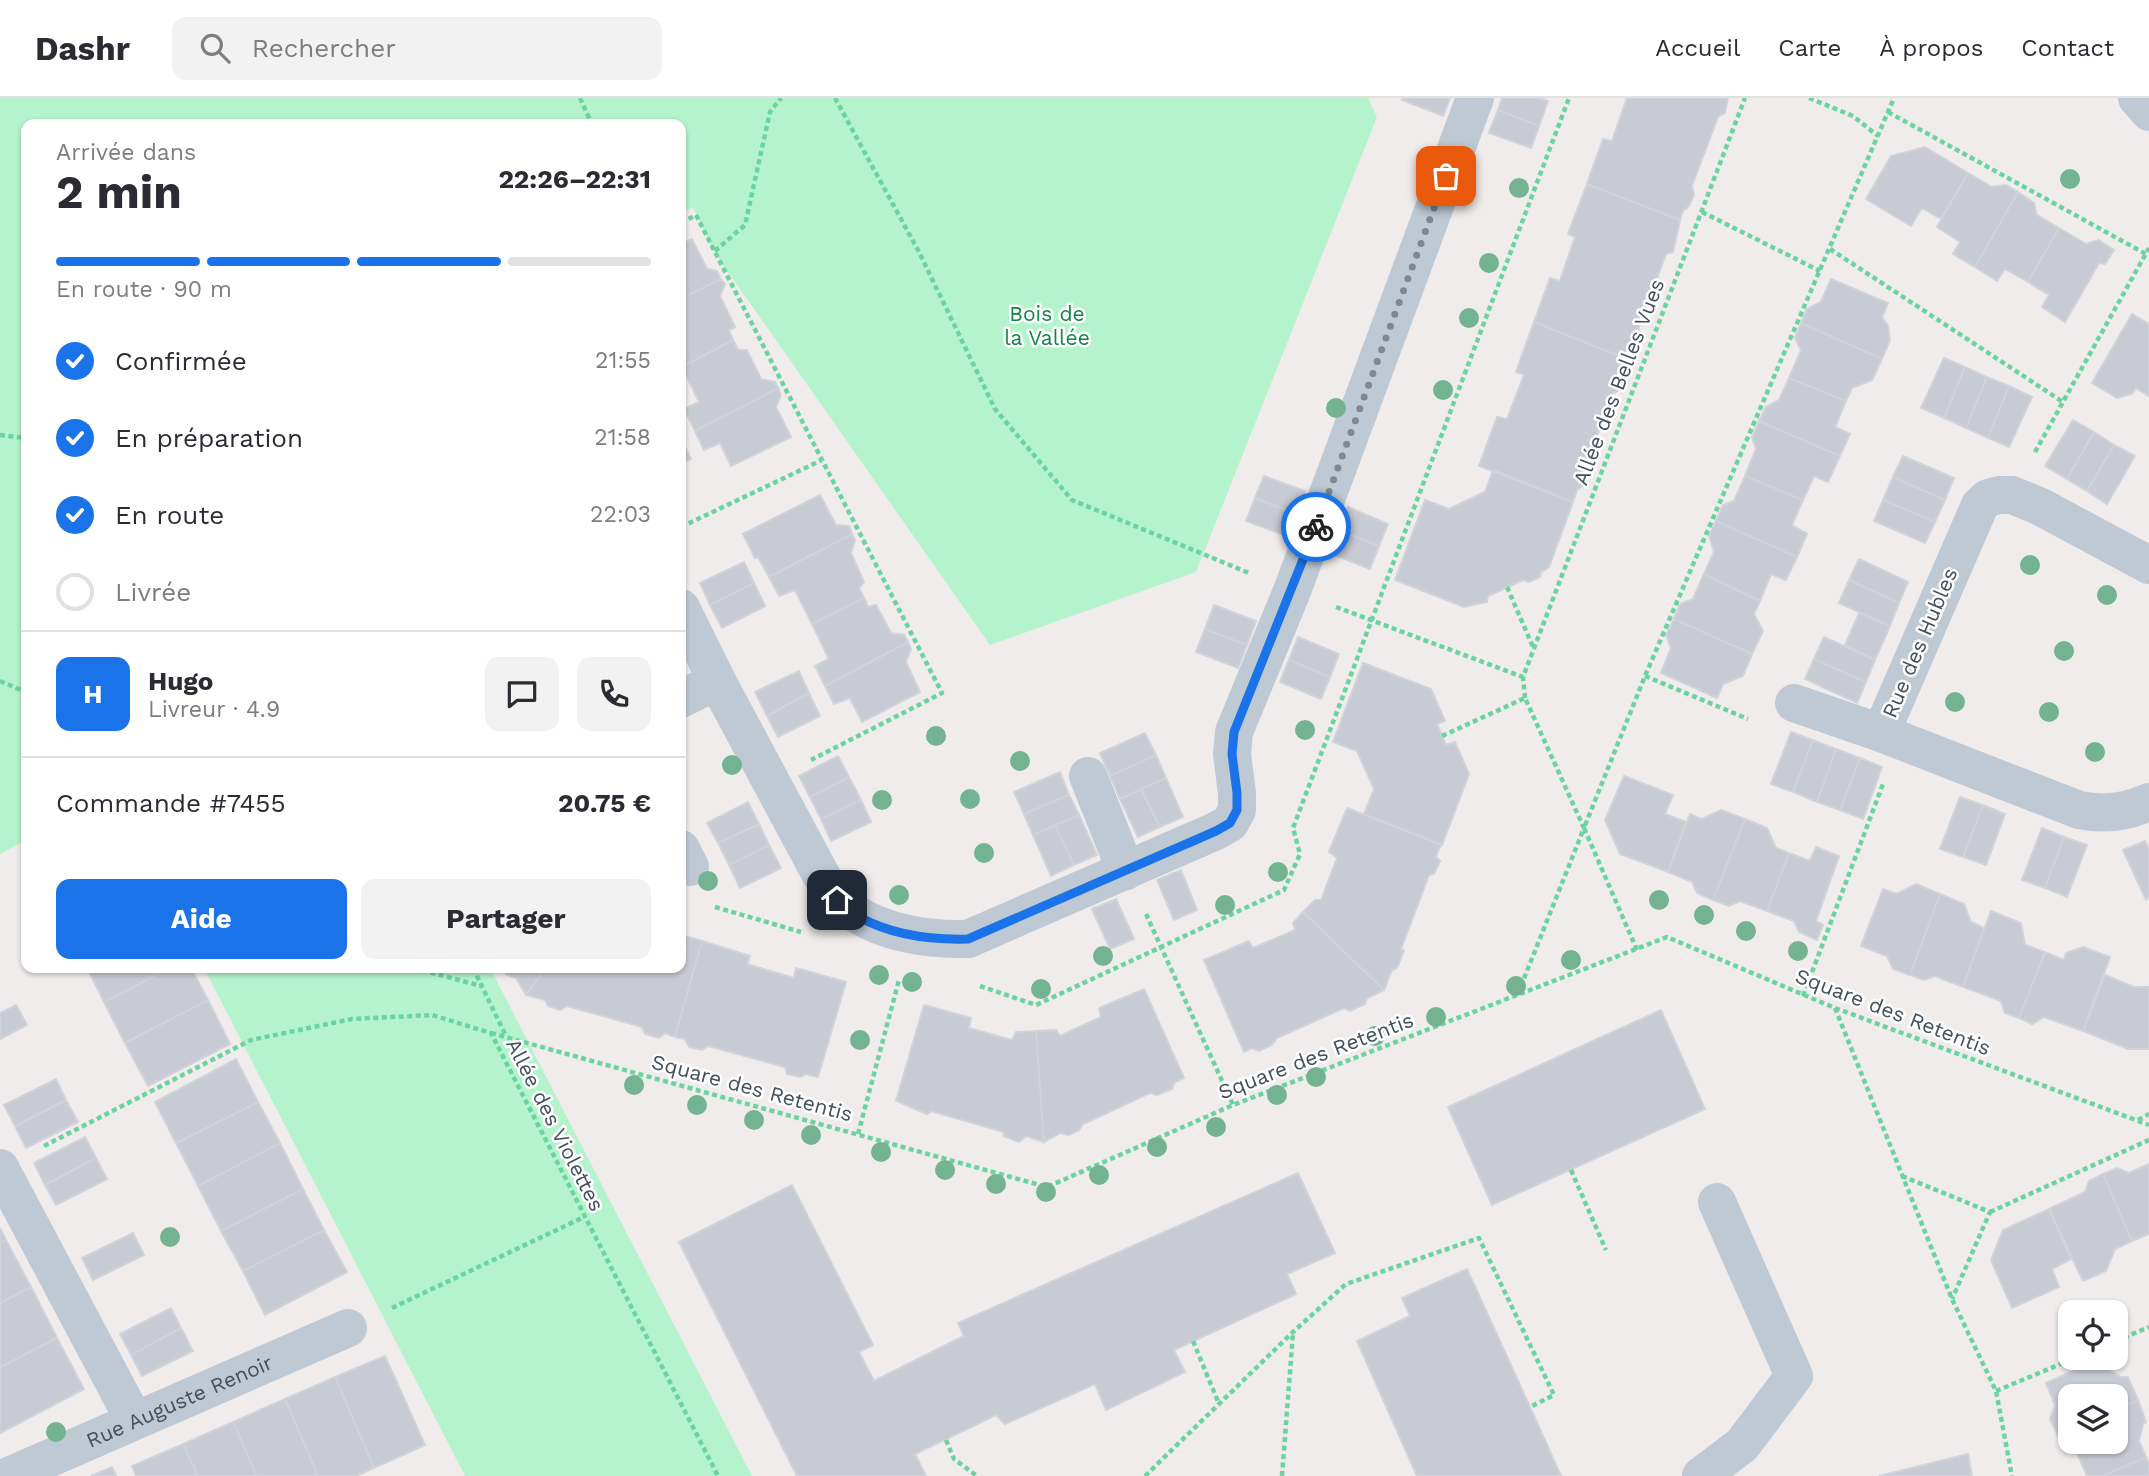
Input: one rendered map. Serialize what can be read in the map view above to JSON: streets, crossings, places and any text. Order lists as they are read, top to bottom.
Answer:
{
  "streets": {
    "street": ["Rue des Hubles", "Rue Auguste Renoir"],
    "path": ["Allée des Belles Vues", "Square des Retentis", "Allée des Violettes"]
  },
  "crossings": [
    ["Square des Retentis", "Allée des Violettes"]
  ],
  "parks": ["Bois de la Vallée"],
  "page": {
    "header": "Dashr",
    "search": "Rechercher",
    "nav": [
      "Accueil",
      "Carte",
      "À propos",
      "Contact"
    ],
    "heading": ["2 min", "Arrivée dans", "22:26–22:31"],
    "panel": [
      "Hugo",
      "Livreur · 4.9",
      "Commande #7455",
      "20.75 €"
    ],
    "bar": "En route · 90 m",
    "list": [
      ["Confirmée", "21:55"],
      ["En préparation", "21:58"],
      ["En route", "22:03"],
      "Livrée"
    ],
    "round": "H",
    "buttons": ["Aide", "Partager"]
  }
}
